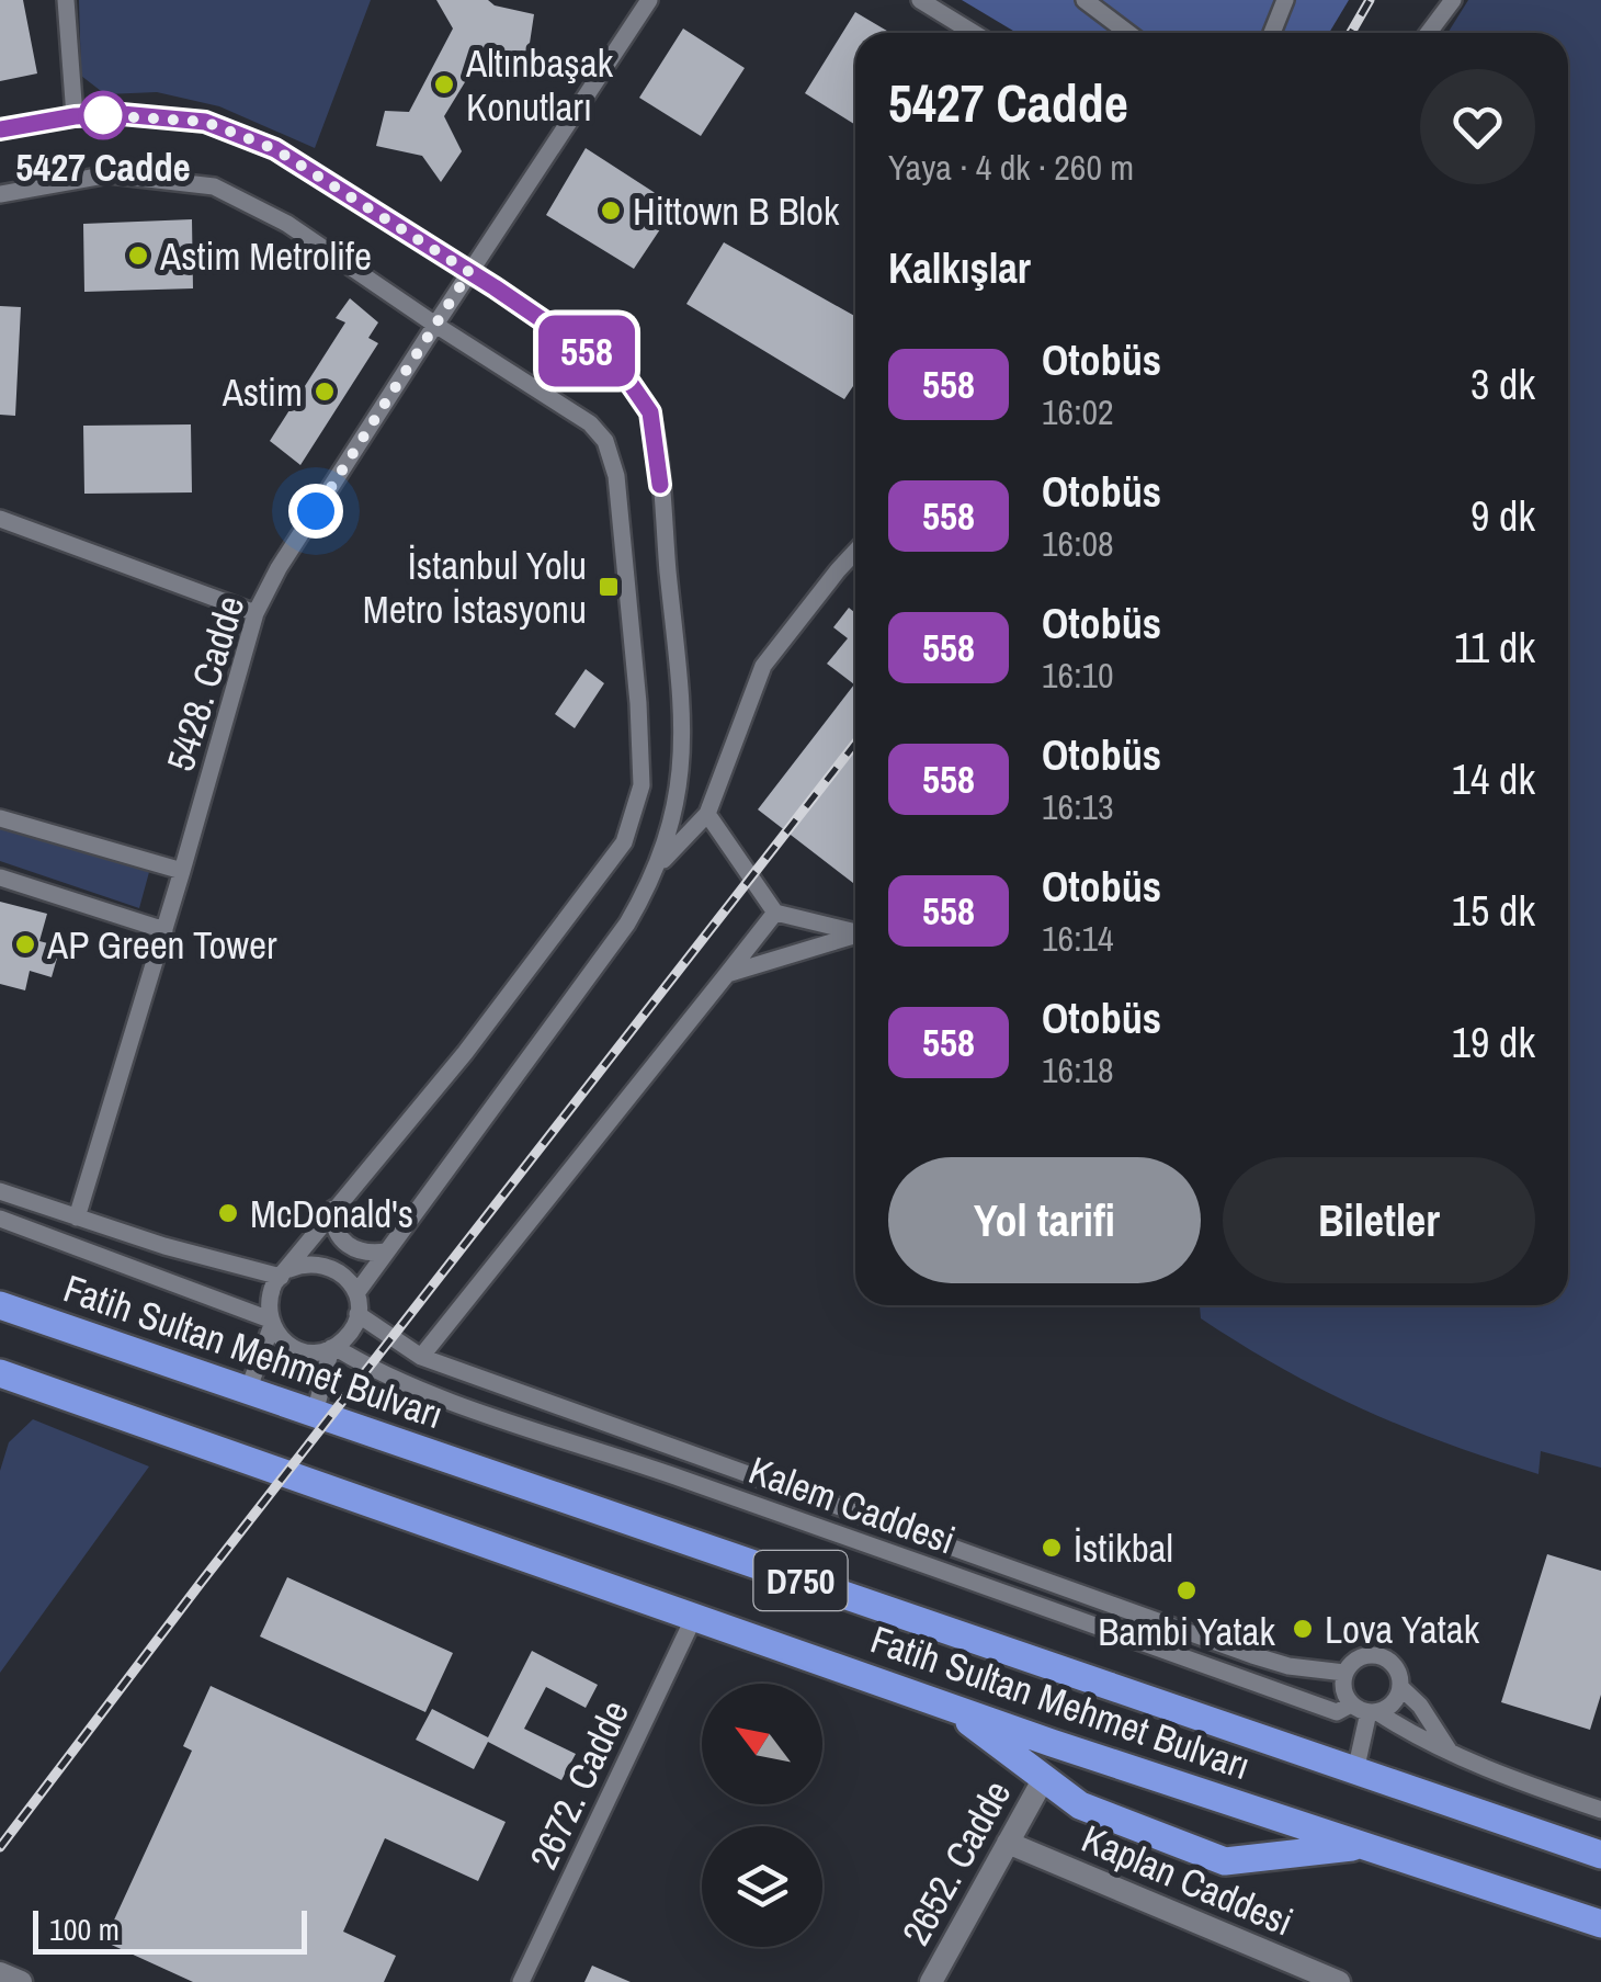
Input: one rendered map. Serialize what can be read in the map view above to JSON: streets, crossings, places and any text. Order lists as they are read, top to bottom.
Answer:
{
  "streets": {
    "highway": ["Fatih Sultan Mehmet Bulvarı", "D750"],
    "street": [
      "5428. Cadde",
      "Kalem Caddesi",
      "2672. Cadde",
      "2652. Cadde",
      "Kaplan Caddesi"
    ]
  },
  "crossings": [
    ["Fatih Sultan Mehmet Bulvarı", "2672. Cadde"],
    ["2652. Cadde", "Kaplan Caddesi"]
  ],
  "places": {
    "other": [
      "Altınbaşak Konutları",
      "5427 Cadde",
      "Hittown B Blok",
      "Astim Metrolife",
      "Astim",
      "AP Green Tower",
      "McDonald's",
      "İstikbal",
      "Bambi Yatak",
      "Lova Yatak"
    ],
    "transit": ["İstanbul Yolu Metro İstasyonu"]
  },
  "lines": ["bus line 558"],
  "scale_bar": "100 m",
  "north": "top left",
  "page": {
    "on_map": "558",
    "heading": [
      ["5427 Cadde", "Yaya · 4 dk · 260 m"],
      "Kalkışlar"
    ],
    "list": [
      {
        "mark": "558",
        "name": "Otobüs",
        "note": "16:02",
        "value": "3 dk"
      },
      {
        "mark": "558",
        "name": "Otobüs",
        "note": "16:08",
        "value": "9 dk"
      },
      {
        "mark": "558",
        "name": "Otobüs",
        "note": "16:10",
        "value": "11 dk"
      },
      {
        "mark": "558",
        "name": "Otobüs",
        "note": "16:13",
        "value": "14 dk"
      },
      {
        "mark": "558",
        "name": "Otobüs",
        "note": "16:14",
        "value": "15 dk"
      },
      {
        "mark": "558",
        "name": "Otobüs",
        "note": "16:18",
        "value": "19 dk"
      }
    ],
    "buttons": ["Yol tarifi", "Biletler"],
    "scale": "100 m"
  }
}
